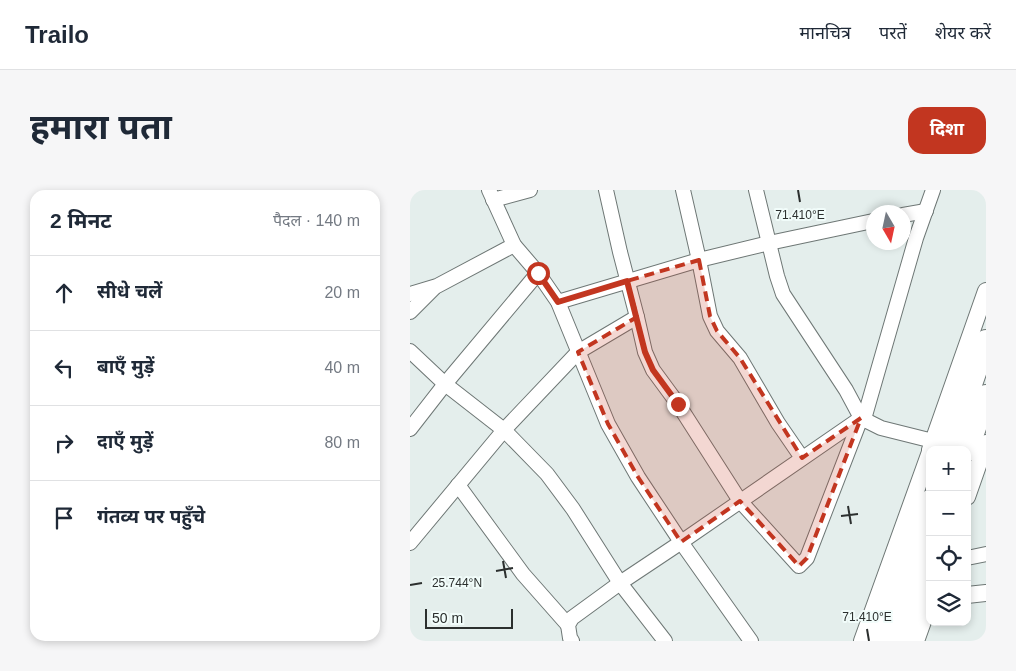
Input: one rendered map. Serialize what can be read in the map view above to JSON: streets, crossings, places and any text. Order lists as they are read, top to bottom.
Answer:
{
  "scale_bar": "50 m",
  "north": "bottom",
  "page": {
    "header": "Trailo",
    "nav": ["मानचित्र", "परतें", "शेयर करें"],
    "title": "हमारा पता",
    "buttons": "दिशा",
    "heading": ["2 मिनट", "पैदल · 140 m"],
    "list": [
      ["सीधे चलें", "20 m"],
      ["बाएँ मुड़ें", "40 m"],
      ["दाएँ मुड़ें", "80 m"],
      "गंतव्य पर पहुँचे"
    ],
    "map_buttons": ["+", "−"],
    "scale": "50 m"
  },
  "coordinates": ["71.410°E", "25.744°N"]
}
